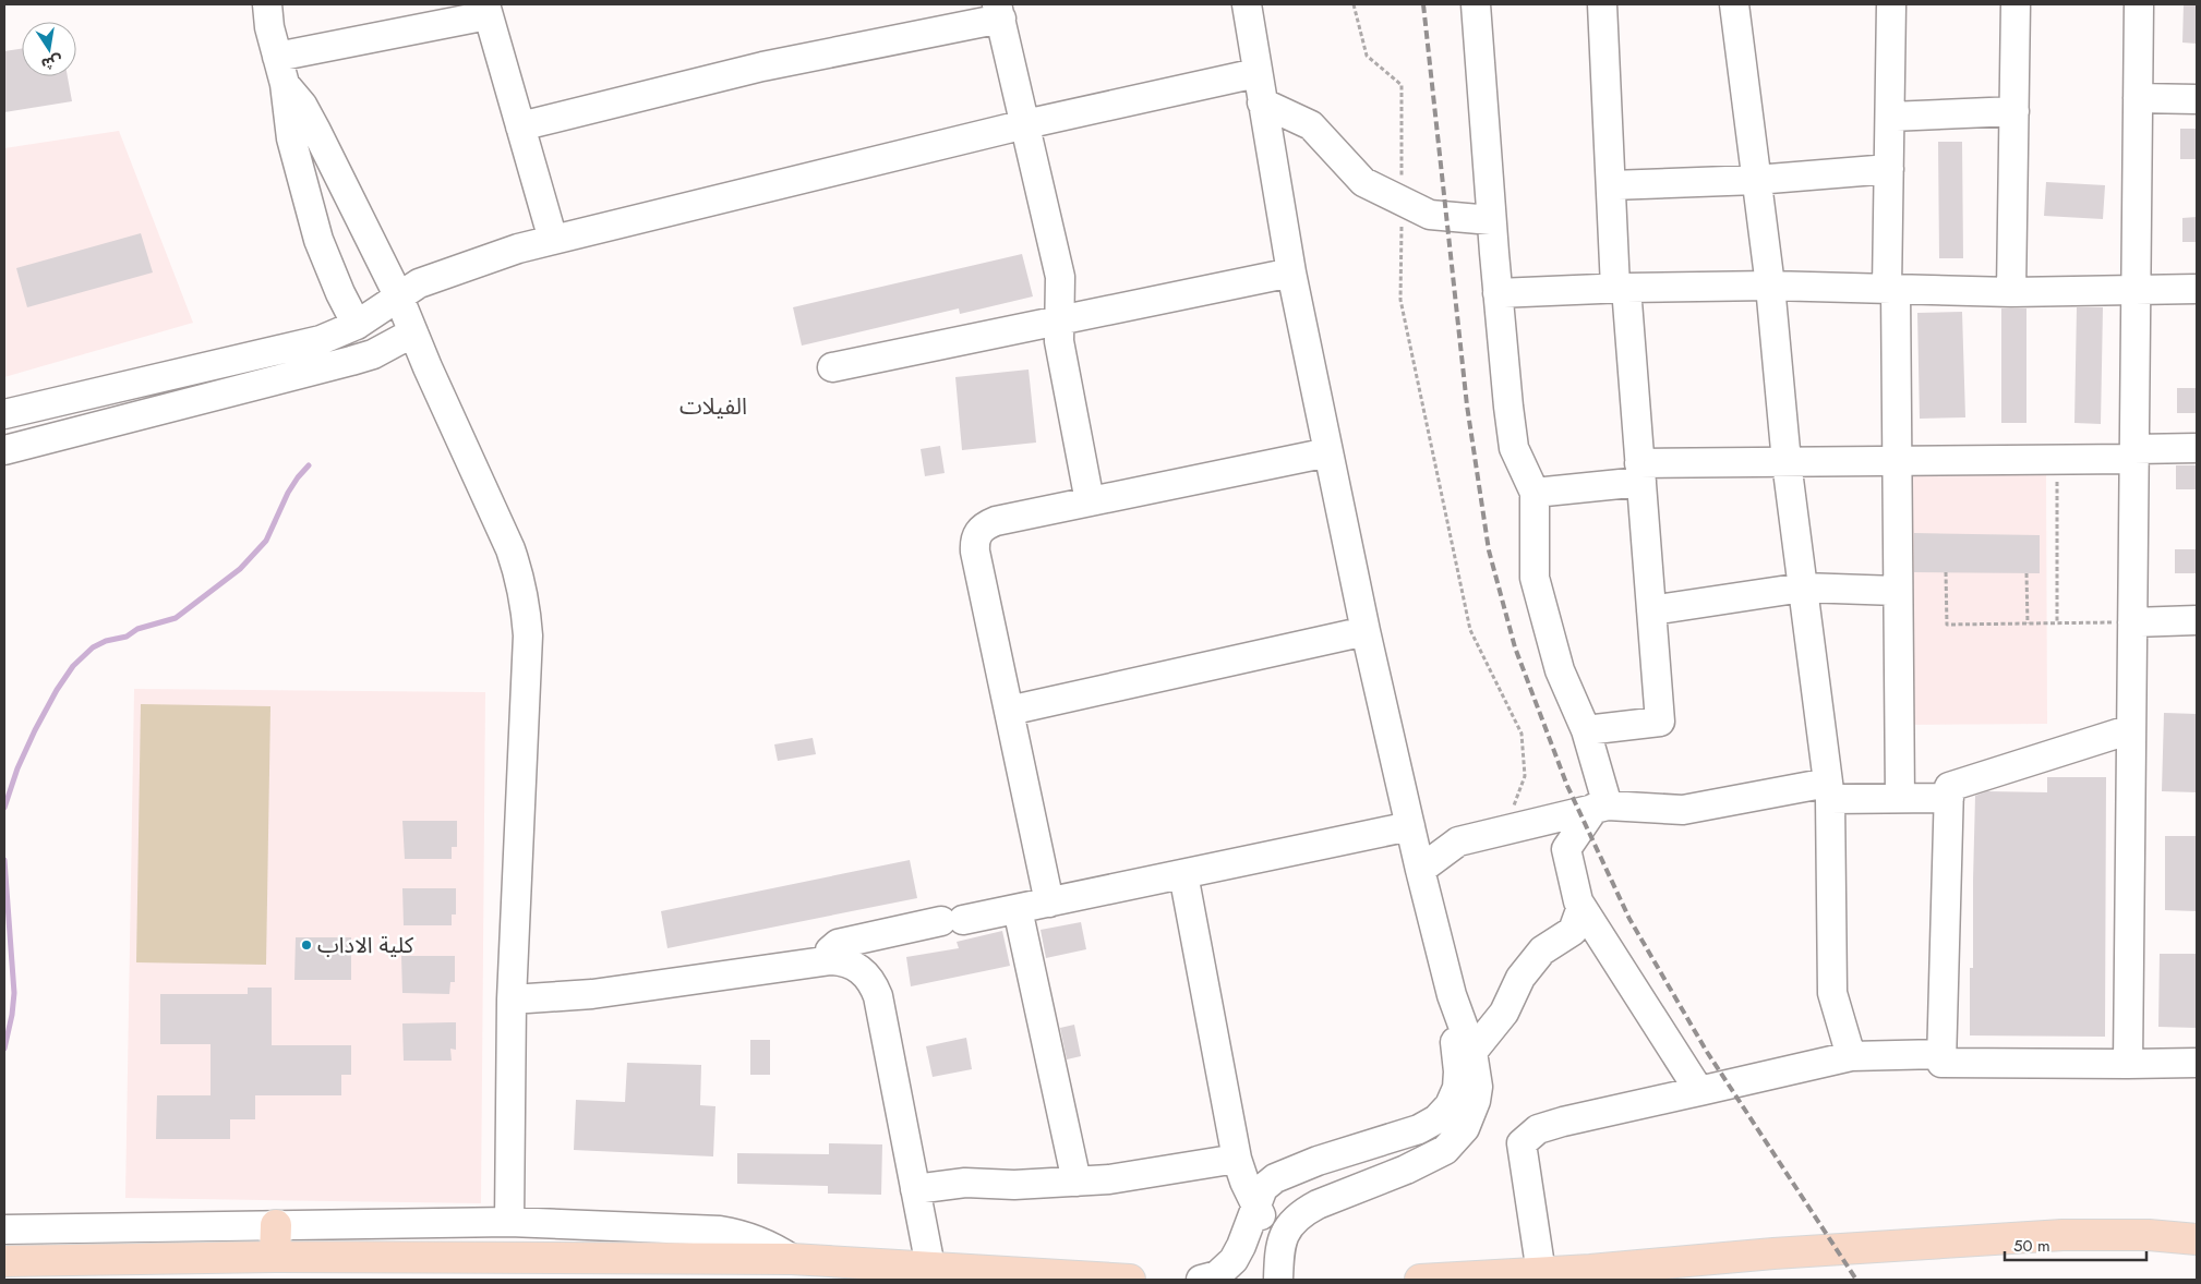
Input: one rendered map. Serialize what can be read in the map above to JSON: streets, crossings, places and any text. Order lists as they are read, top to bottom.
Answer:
{
  "districts": ["الفيلات"],
  "places": ["كلية الاداب"],
  "scale_bar": "50 m",
  "north": "bottom"
}
